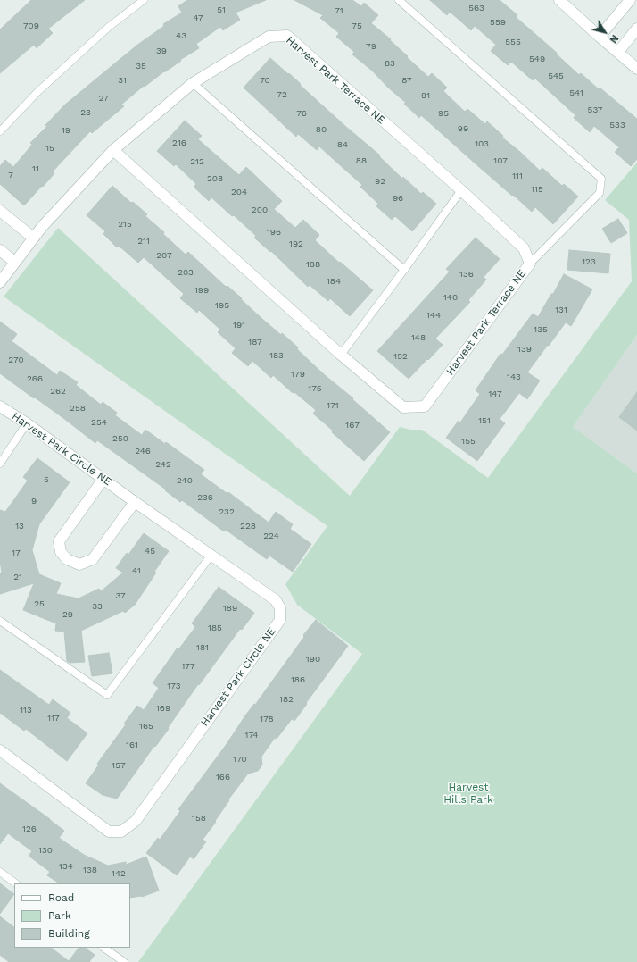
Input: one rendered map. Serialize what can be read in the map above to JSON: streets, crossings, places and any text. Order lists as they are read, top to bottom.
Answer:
{
  "streets": {
    "street": ["Harvest Park Terrace NE", "Harvest Park Circle NE"]
  },
  "parks": ["Harvest Hills Park"],
  "house_numbers": [
    "563",
    "51",
    "71",
    "47",
    "559",
    "709",
    "75",
    "43",
    "555",
    "79",
    "39",
    "549",
    "83",
    "35",
    "545",
    "31",
    "70",
    "87",
    "541",
    "72",
    "91",
    "27",
    "537",
    "23",
    "76",
    "95",
    "533",
    "99",
    "80",
    "19",
    "216",
    "103",
    "84",
    "15",
    "88",
    "107",
    "212",
    "11",
    "7",
    "111",
    "208",
    "92",
    "115",
    "204",
    "96",
    "200",
    "215",
    "196",
    "211",
    "192",
    "207",
    "123",
    "188",
    "203",
    "136",
    "184",
    "199",
    "140",
    "195",
    "131",
    "144",
    "191",
    "135",
    "148",
    "187",
    "139",
    "183",
    "152",
    "270",
    "179",
    "143",
    "266",
    "175",
    "262",
    "147",
    "171",
    "258",
    "151",
    "254",
    "167",
    "250",
    "155",
    "246",
    "242",
    "5",
    "240",
    "236",
    "9",
    "232",
    "13",
    "228",
    "224",
    "45",
    "17",
    "41",
    "21",
    "37",
    "25",
    "33",
    "189",
    "29",
    "185",
    "181",
    "190",
    "177",
    "186",
    "173",
    "182",
    "169",
    "113",
    "117",
    "178",
    "165",
    "174",
    "161",
    "170",
    "157",
    "166",
    "158",
    "126",
    "130",
    "134",
    "138",
    "142"
  ],
  "legend": ["Road", "Park", "Building"],
  "north": "bottom right"
}
